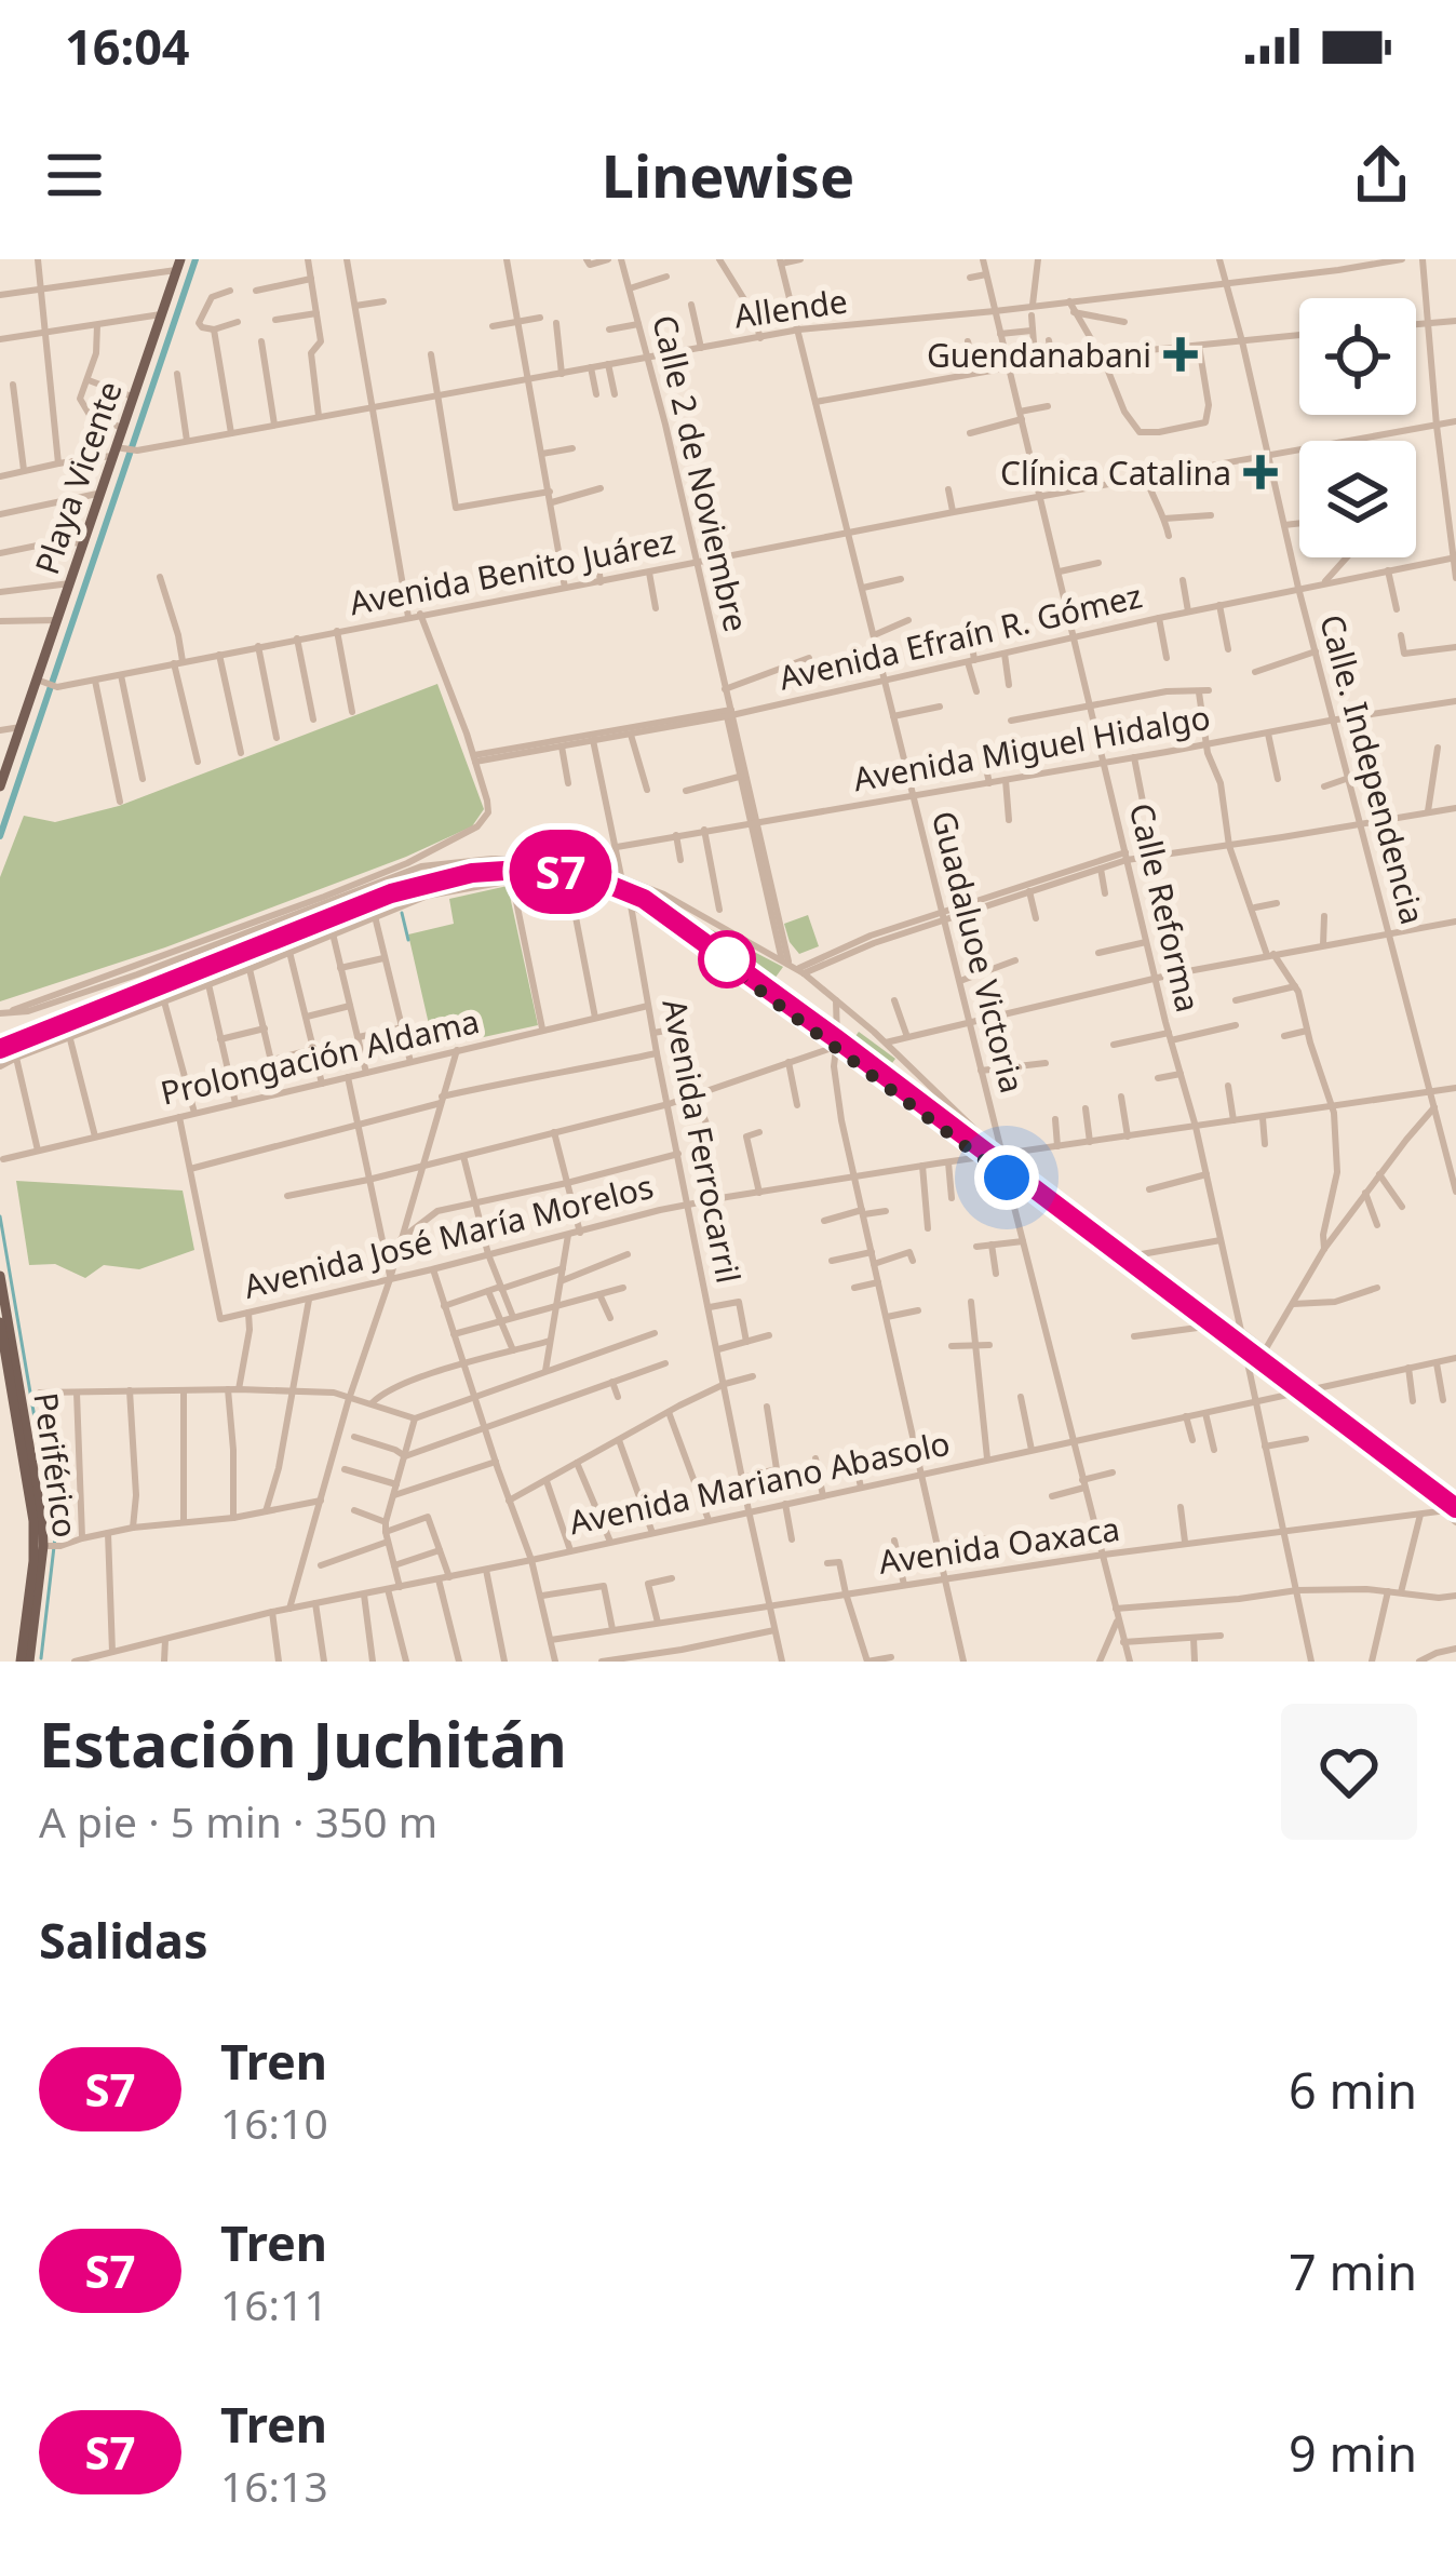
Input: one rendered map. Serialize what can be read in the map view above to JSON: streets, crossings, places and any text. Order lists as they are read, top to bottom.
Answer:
{
  "streets": {
    "main road": ["Playa Vicente", "Periférico"],
    "street": [
      "Allende",
      "Calle 2 de Noviembre",
      "Avenida Benito Juárez",
      "Avenida Efraín R. Gómez",
      "Avenida Miguel Hidalgo",
      "Calle. Independencia",
      "Calle Reforma",
      "Guadaluoe Victoria",
      "Prolongación Aldama",
      "Avenida Ferrocarril",
      "Avenida José María Morelos",
      "Avenida Mariano Abasolo",
      "Avenida Oaxaca"
    ]
  },
  "crossings": [
    ["Allende", "Calle 2 de Noviembre"],
    ["Allende", "Playa Vicente"],
    ["Allende", "Calle. Independencia"],
    ["Allende", "Calle Reforma"],
    ["Allende", "Guadaluoe Victoria"],
    ["Calle 2 de Noviembre", "Avenida Benito Juárez"],
    ["Calle 2 de Noviembre", "Avenida Efraín R. Gómez"],
    ["Calle 2 de Noviembre", "Avenida Miguel Hidalgo"],
    ["Playa Vicente", "Avenida Benito Juárez"],
    ["Avenida Benito Juárez", "Calle. Independencia"],
    ["Avenida Benito Juárez", "Calle Reforma"],
    ["Avenida Benito Juárez", "Guadaluoe Victoria"],
    ["Avenida Efraín R. Gómez", "Calle. Independencia"],
    ["Avenida Efraín R. Gómez", "Calle Reforma"],
    ["Avenida Efraín R. Gómez", "Guadaluoe Victoria"],
    ["Avenida Miguel Hidalgo", "Calle. Independencia"],
    ["Avenida Miguel Hidalgo", "Calle Reforma"],
    ["Avenida Miguel Hidalgo", "Guadaluoe Victoria"],
    ["Calle. Independencia", "Avenida José María Morelos"],
    ["Calle Reforma", "Avenida José María Morelos"],
    ["Guadaluoe Victoria", "Avenida José María Morelos"],
    ["Prolongación Aldama", "Avenida Ferrocarril"],
    ["Avenida Ferrocarril", "Avenida José María Morelos"],
    ["Avenida Ferrocarril", "Avenida Mariano Abasolo"],
    ["Avenida Ferrocarril", "Avenida Oaxaca"]
  ],
  "places": {
    "health": ["Guendanabani", "Clínica Catalina"]
  },
  "page": {
    "status": "16:04",
    "header": "Linewise",
    "on_map": "S7",
    "heading": [
      ["Estación Juchitán", "A pie · 5 min · 350 m"],
      "Salidas"
    ],
    "list": [
      {
        "mark": "S7",
        "name": "Tren",
        "note": "16:10",
        "value": "6 min"
      },
      {
        "mark": "S7",
        "name": "Tren",
        "note": "16:11",
        "value": "7 min"
      },
      {
        "mark": "S7",
        "name": "Tren",
        "note": "16:13",
        "value": "9 min"
      }
    ]
  }
}
